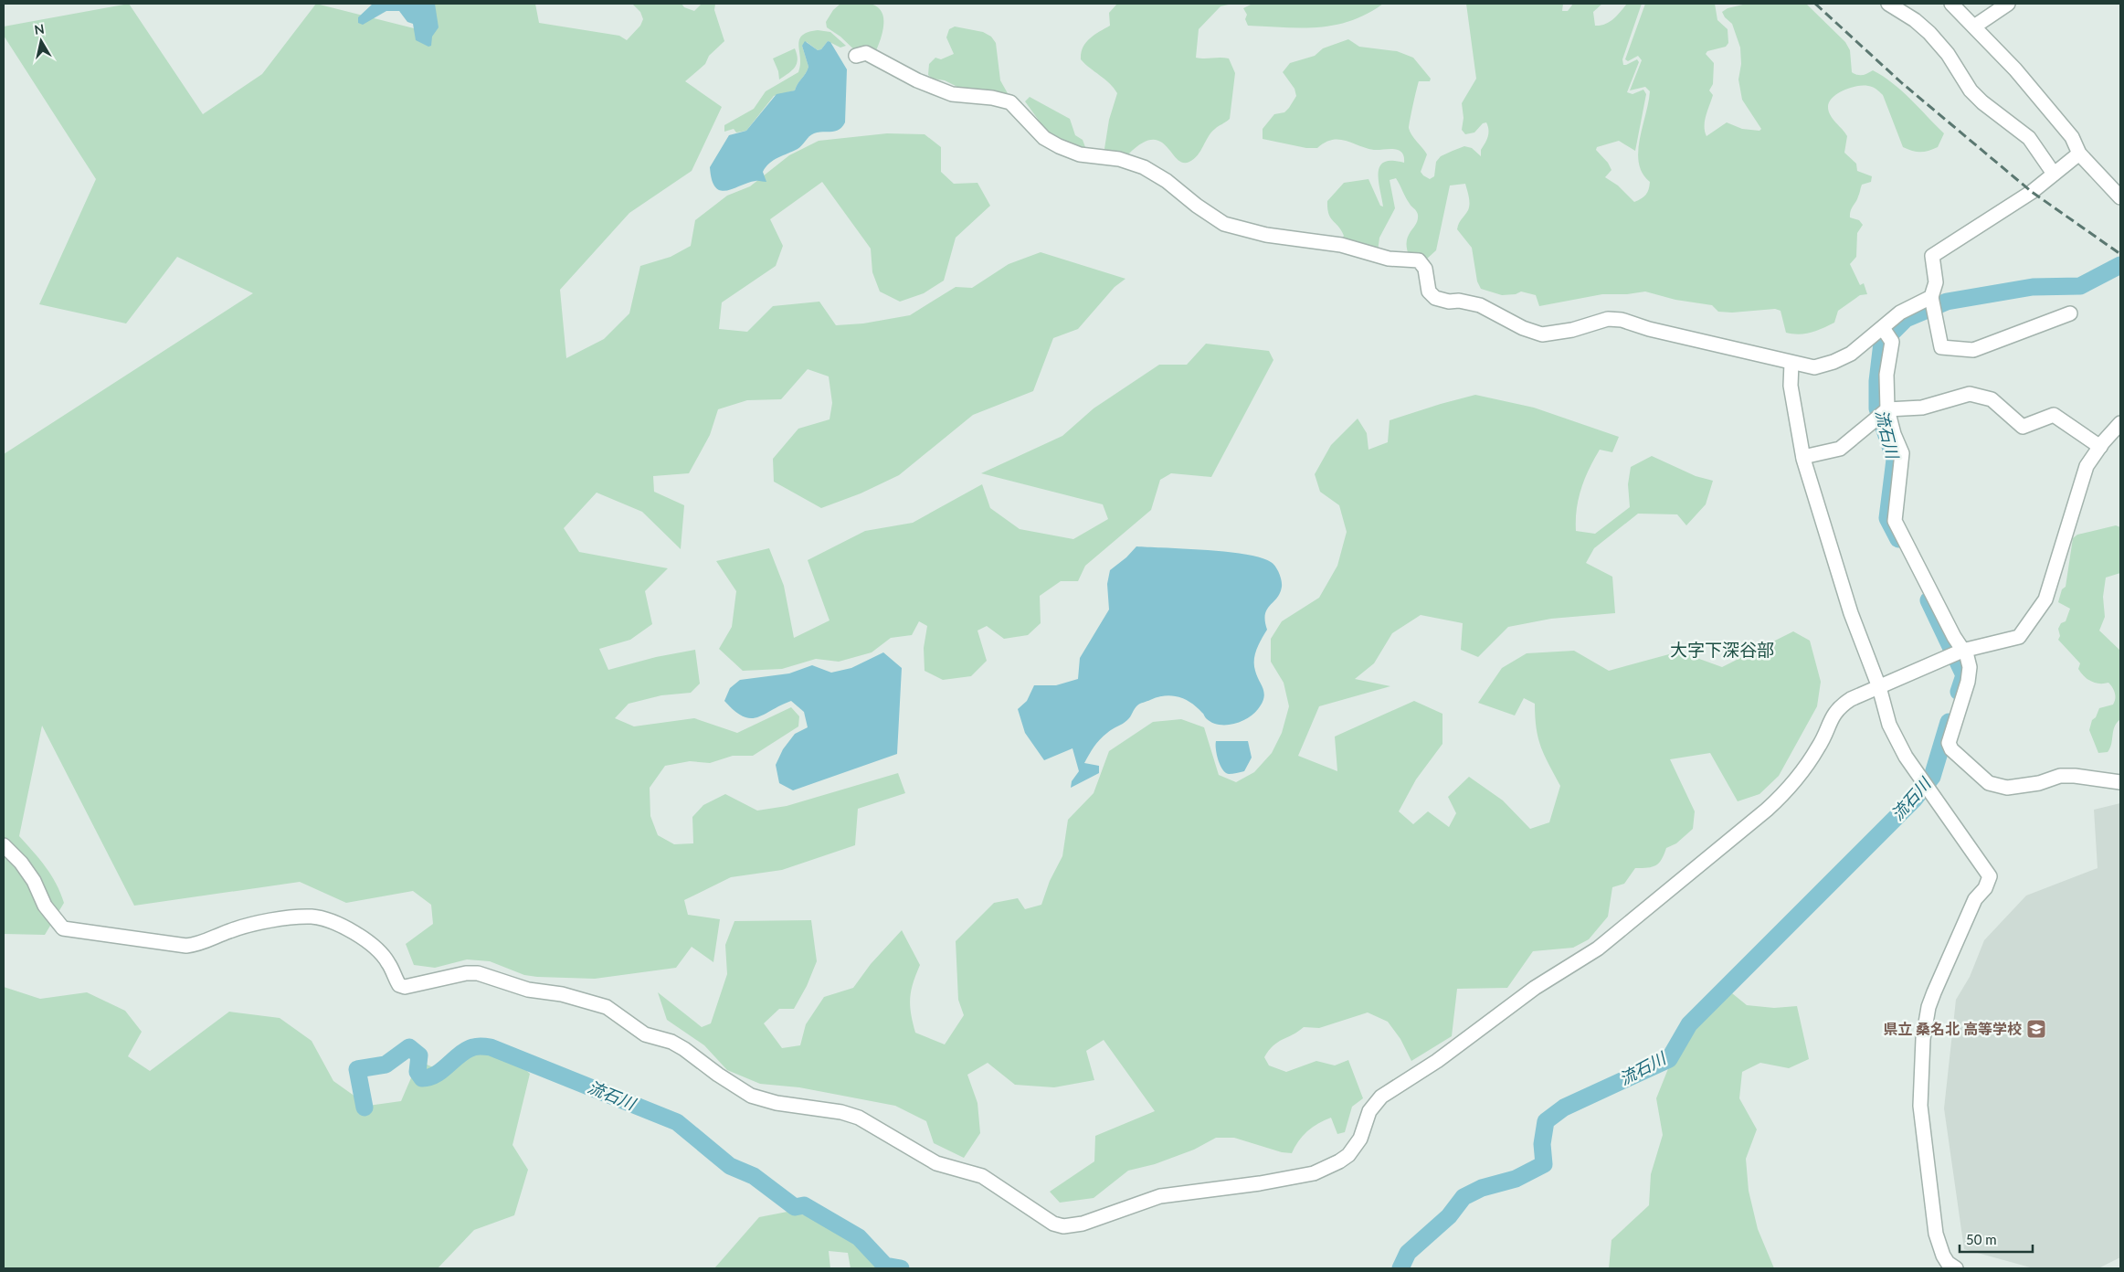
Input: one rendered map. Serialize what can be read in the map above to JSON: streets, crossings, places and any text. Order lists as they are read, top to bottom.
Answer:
{
  "districts": ["大字下深谷部"],
  "water": ["流石川"],
  "places": {
    "school or university": ["県立 桑名北 高等学校"]
  },
  "scale_bar": "50 m",
  "north": "top"
}
